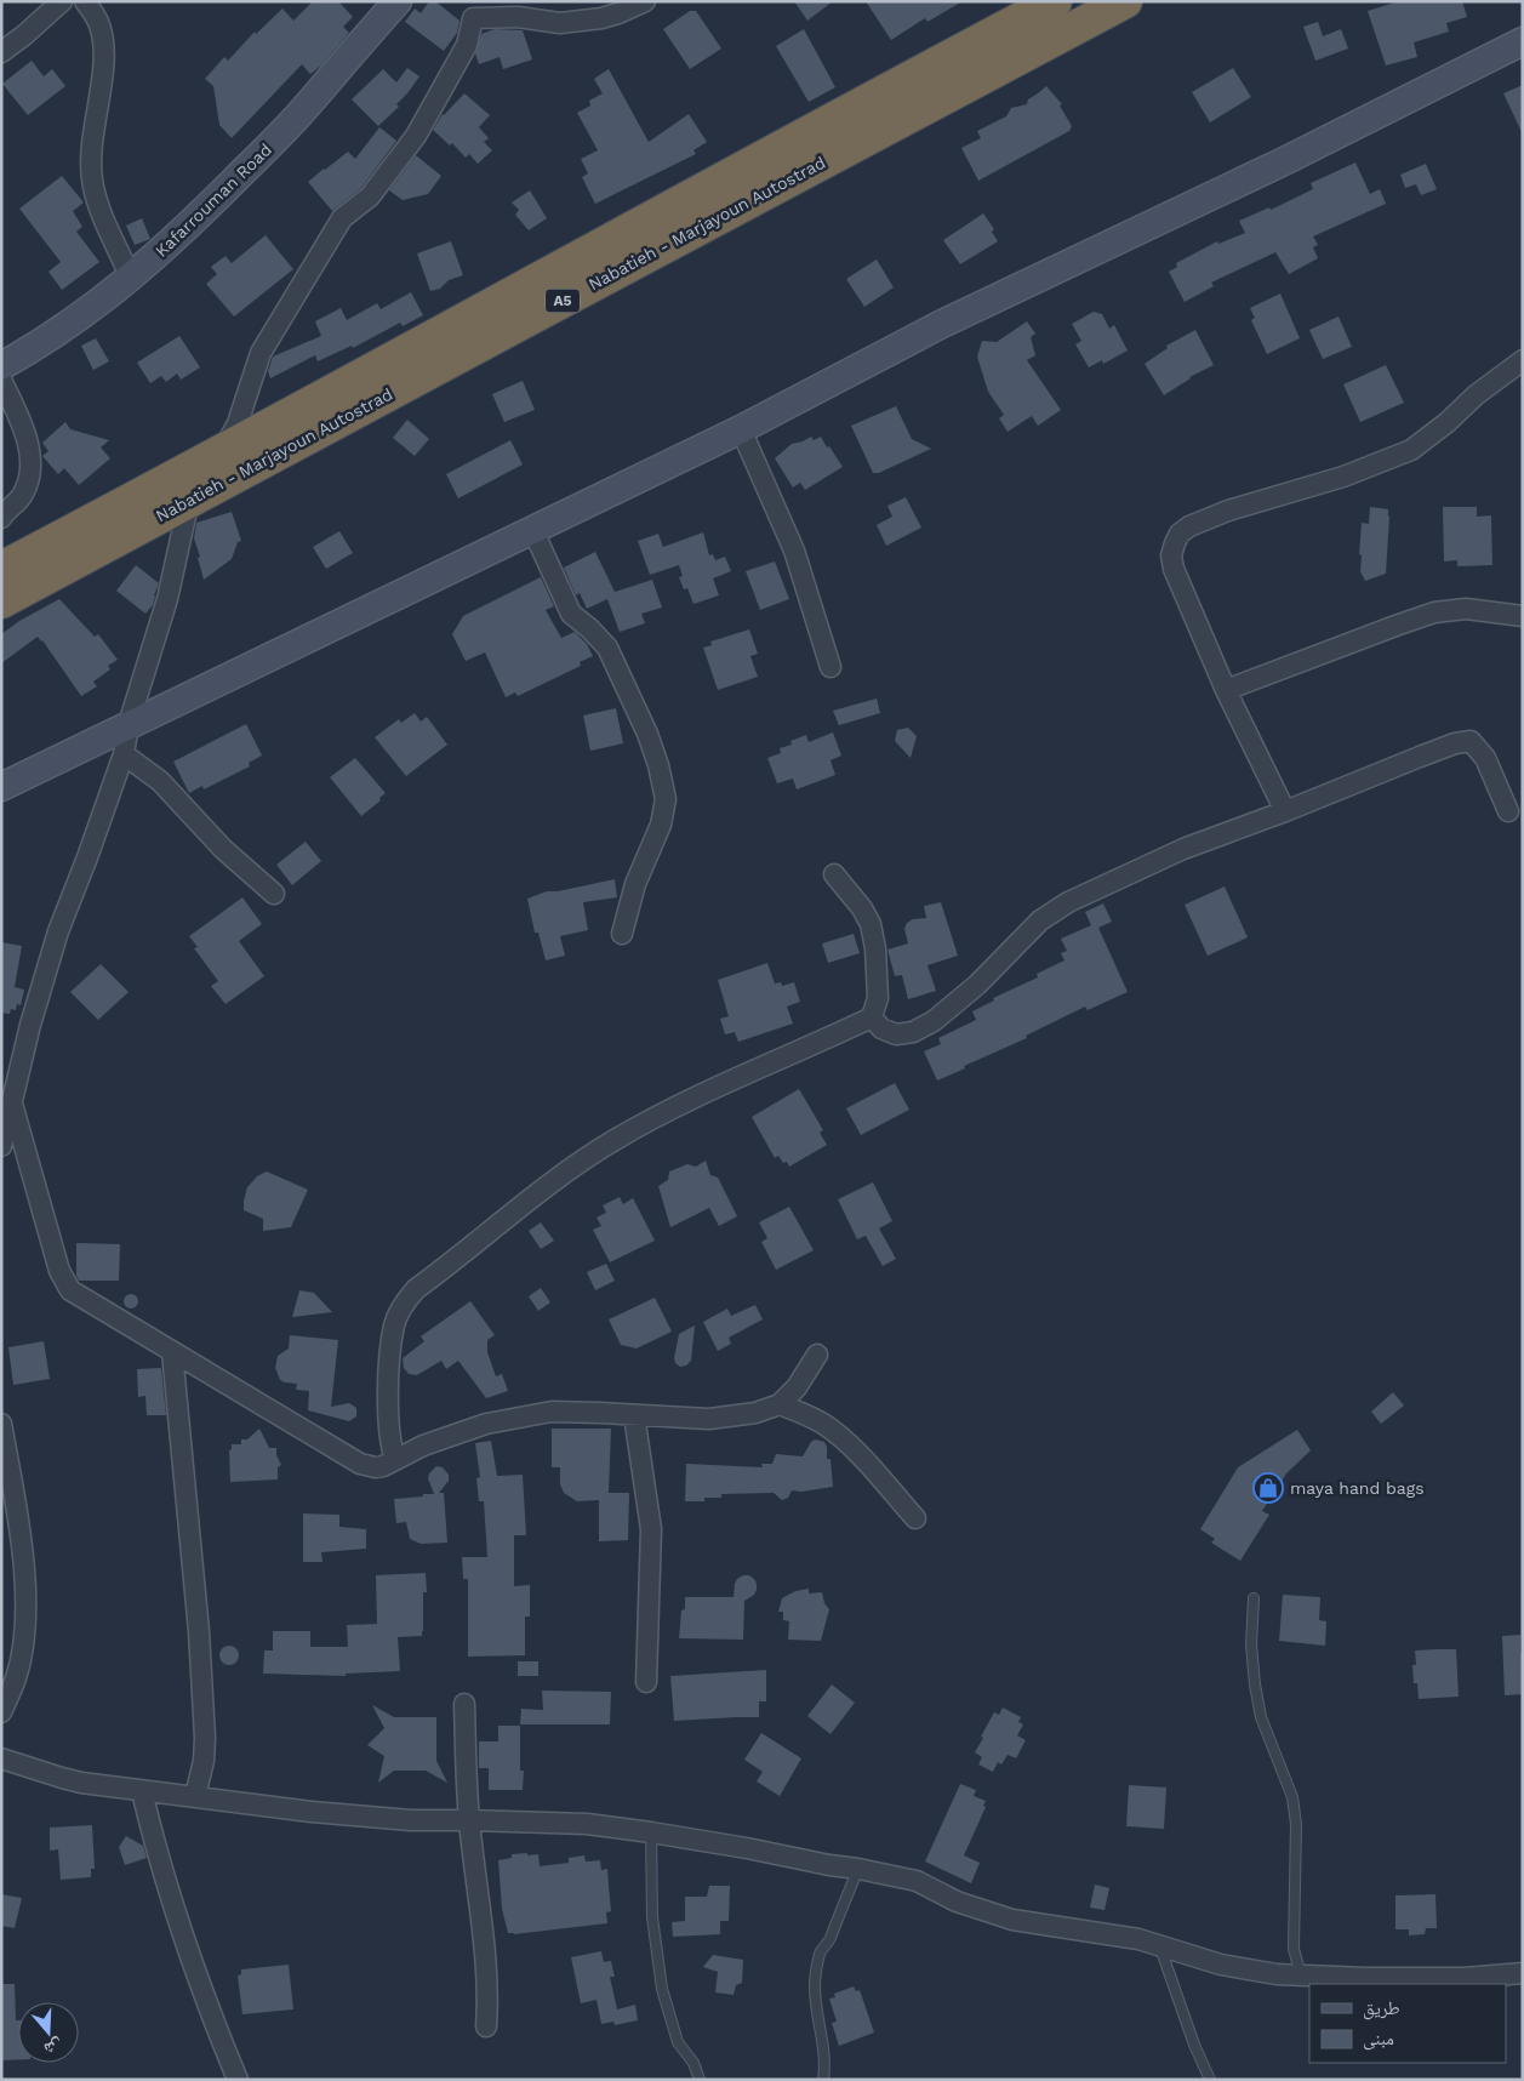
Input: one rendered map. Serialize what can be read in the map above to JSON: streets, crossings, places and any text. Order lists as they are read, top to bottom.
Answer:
{
  "streets": {
    "highway": ["Nabatieh - Marjayoun Autostrad", "A5"],
    "street": ["Kafarrouman Road"]
  },
  "places": {
    "shop": ["maya hand bags"]
  },
  "legend": ["طريق", "مبنى"],
  "north": "bottom"
}
